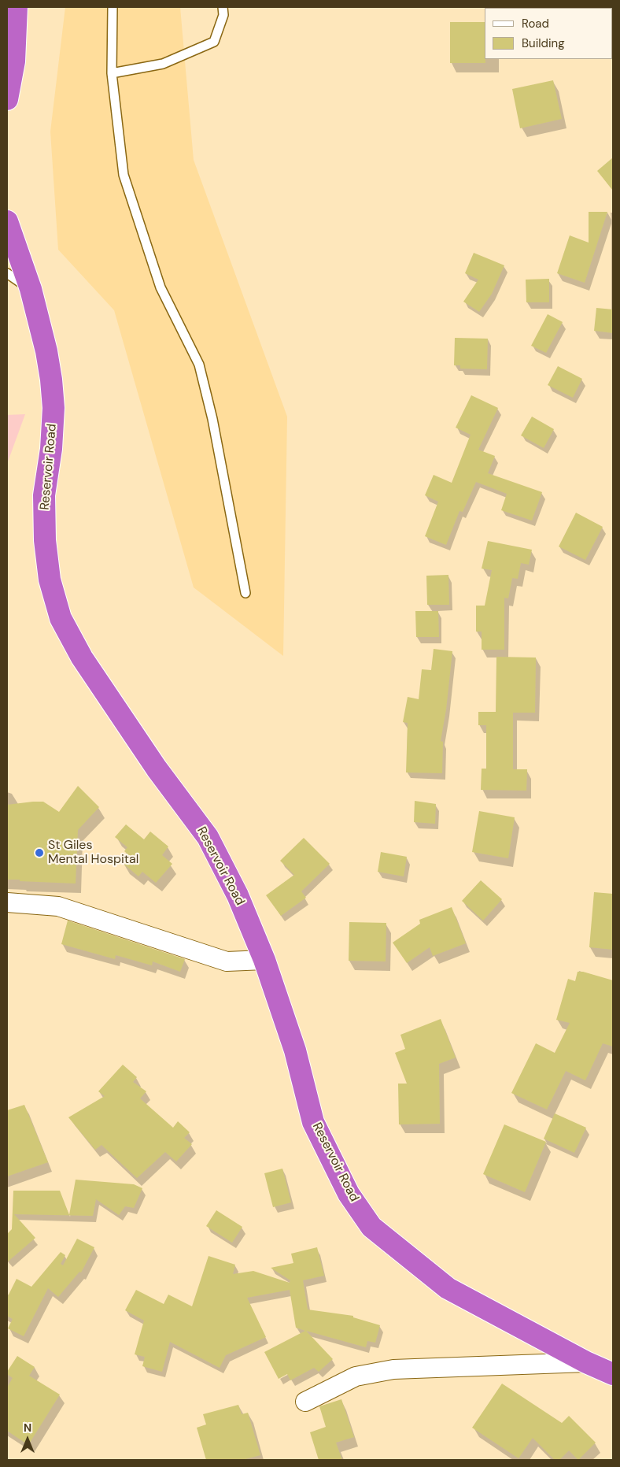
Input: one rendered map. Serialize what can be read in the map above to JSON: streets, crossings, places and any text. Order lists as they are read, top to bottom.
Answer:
{
  "streets": {
    "highway": ["Reservoir Road"]
  },
  "places": ["St Giles Mental Hospital"],
  "legend": ["Road", "Building"],
  "north": "top"
}
